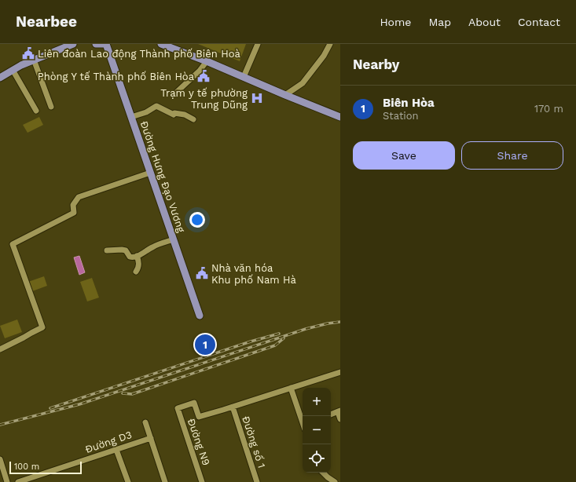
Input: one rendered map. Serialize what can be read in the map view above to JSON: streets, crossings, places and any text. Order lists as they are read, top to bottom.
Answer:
{
  "streets": {
    "main road": ["Đường Hưng Đạo Vương"],
    "street": ["Đường D3", "Đường N9", "Đường số 1"]
  },
  "crossings": [
    ["Đường N9", "Đường số 1"]
  ],
  "places": {
    "public building": ["Liên đoàn Lao động Thành phố Biên Hoà", "Phòng Y tế Thành phố Biên Hòa", "Nhà văn hóa Khu phố Nam Hà"],
    "hospital": ["Trạm y tế phường Trung Dũng"]
  },
  "scale_bar": "100 m",
  "page": {
    "header": "Nearbee",
    "nav": [
      "Home",
      "Map",
      "About",
      "Contact"
    ],
    "heading": "Nearby",
    "list": [
      {
        "mark": "1",
        "name": "Biên Hòa",
        "note": "Station",
        "value": "170 m"
      }
    ],
    "buttons": ["Save", "Share"],
    "pins": "1",
    "map_buttons": ["+", "−"],
    "scale": "100 m"
  }
}
